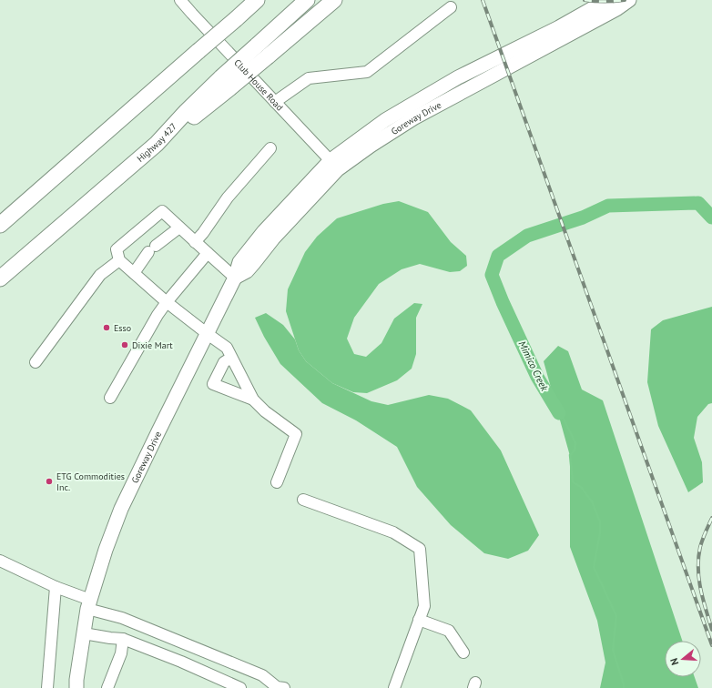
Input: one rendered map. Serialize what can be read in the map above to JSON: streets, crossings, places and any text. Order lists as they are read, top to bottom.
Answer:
{
  "streets": {
    "highway": ["Highway 427"],
    "main road": ["Goreway Drive"],
    "street": ["Club House Road"]
  },
  "crossings": [
    ["Club House Road", "Goreway Drive"]
  ],
  "water": ["Mimico Creek"],
  "places": ["Esso", "Dixie Mart", "ETG Commodities Inc."],
  "north": "left"
}
